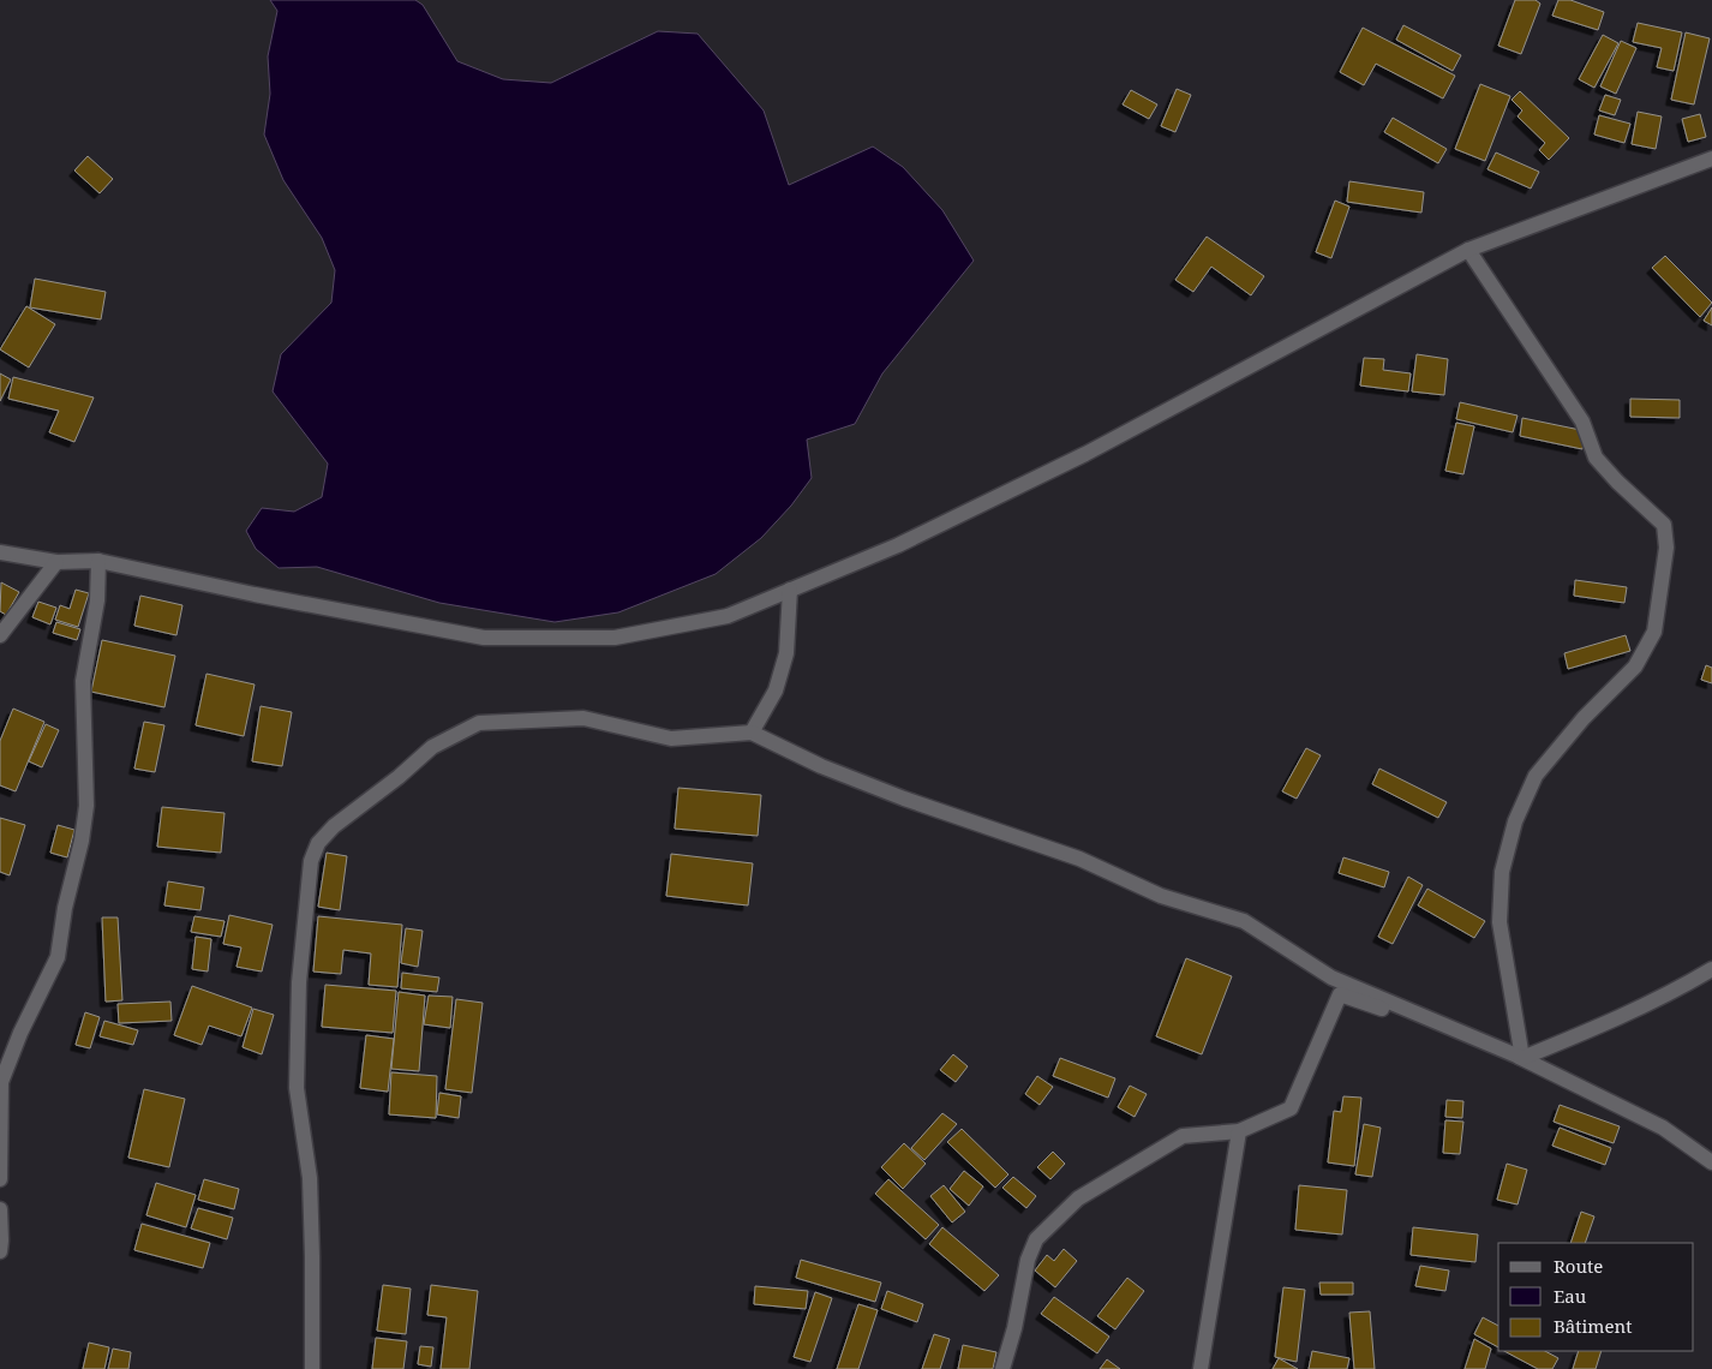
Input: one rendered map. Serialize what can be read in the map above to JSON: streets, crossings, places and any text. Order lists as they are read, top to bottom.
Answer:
{
  "legend": ["Route", "Eau", "Bâtiment"]
}
